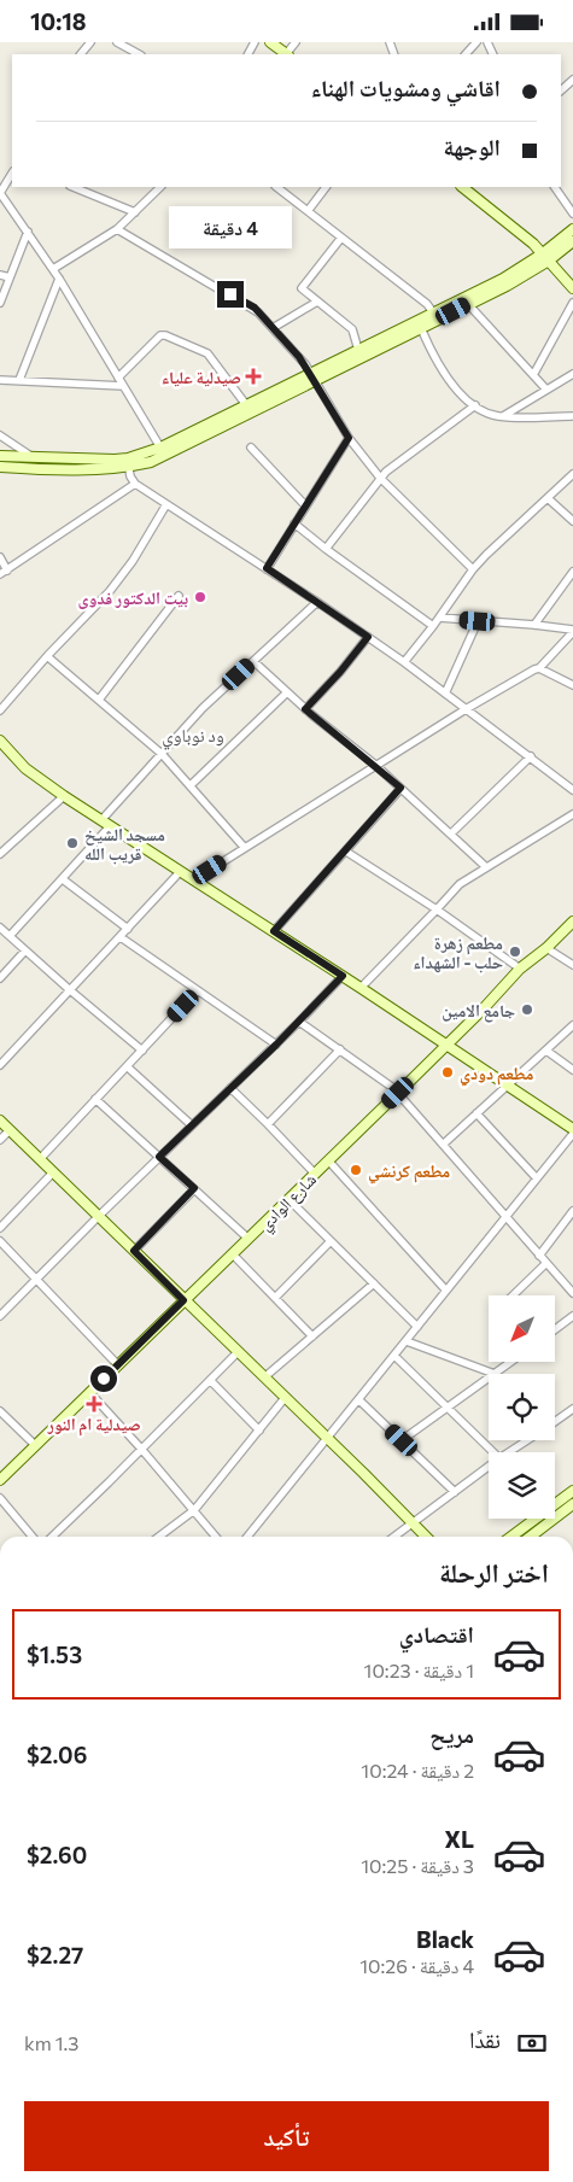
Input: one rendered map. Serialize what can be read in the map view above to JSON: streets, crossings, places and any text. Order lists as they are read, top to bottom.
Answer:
{
  "streets": {
    "main road": ["شارع الوادي"]
  },
  "districts": ["ود نوباوي"],
  "places": {
    "health": ["صيدلية علياء", "صيدلية ام النور"],
    "other": [
      "بيت الدكتور فدوى",
      "مسجد الشيخ قريب الله",
      "مطعم زهرة حلب - الشهداء",
      "جامع الامين",
      "مطعم دودي",
      "مطعم كرنشي"
    ]
  },
  "north": "bottom left",
  "page": {
    "status": "10:18",
    "banner": ["اقاشي ومشويات الهناء", "الوجهة"],
    "bubble": "4 دقيقة",
    "heading": "اختر الرحلة",
    "list": [
      {
        "name": "اقتصادي",
        "note": "1 دقيقة · 10:23",
        "value": "$1.53"
      },
      {
        "name": "مريح",
        "note": "2 دقيقة · 10:24",
        "value": "$2.06"
      },
      {
        "name": "XL",
        "note": "3 دقيقة · 10:25",
        "value": "$2.60"
      },
      {
        "name": "Black",
        "note": "4 دقيقة · 10:26",
        "value": "$2.27"
      }
    ],
    "pay": ["نقدًا", "1.3 km"],
    "buttons": "تأكيد"
  }
}
